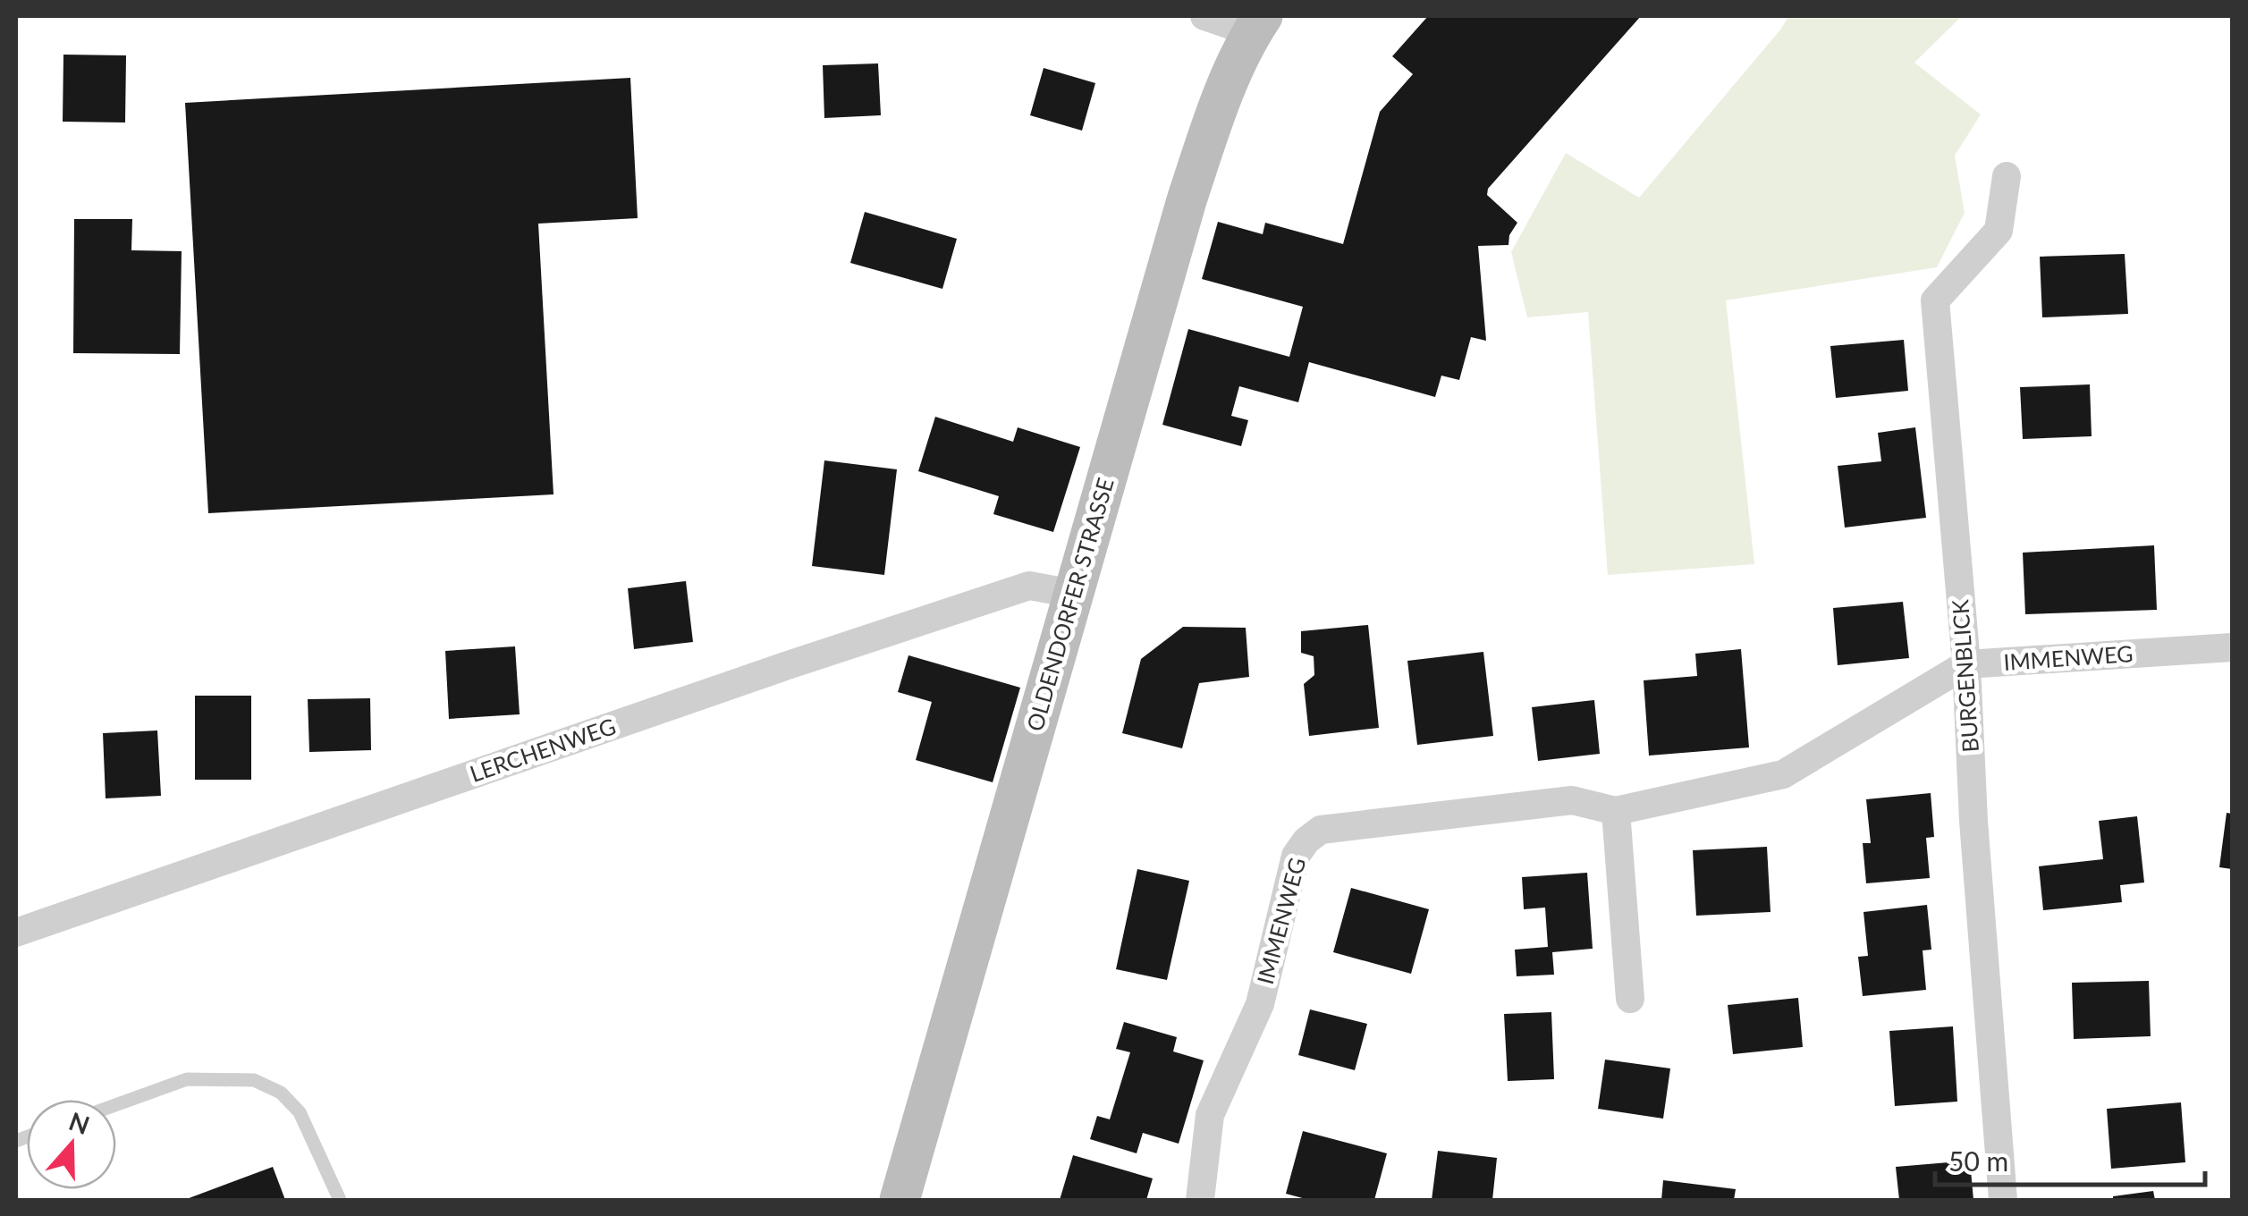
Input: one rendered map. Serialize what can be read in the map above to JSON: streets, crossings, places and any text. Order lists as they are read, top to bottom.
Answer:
{
  "streets": {
    "main road": ["OLDENDORFER STRASSE"],
    "street": ["IMMENWEG", "BURGENBLICK", "LERCHENWEG"]
  },
  "crossings": [
    ["OLDENDORFER STRASSE", "LERCHENWEG"],
    ["IMMENWEG", "BURGENBLICK"]
  ],
  "scale_bar": "50 m",
  "north": "top"
}
